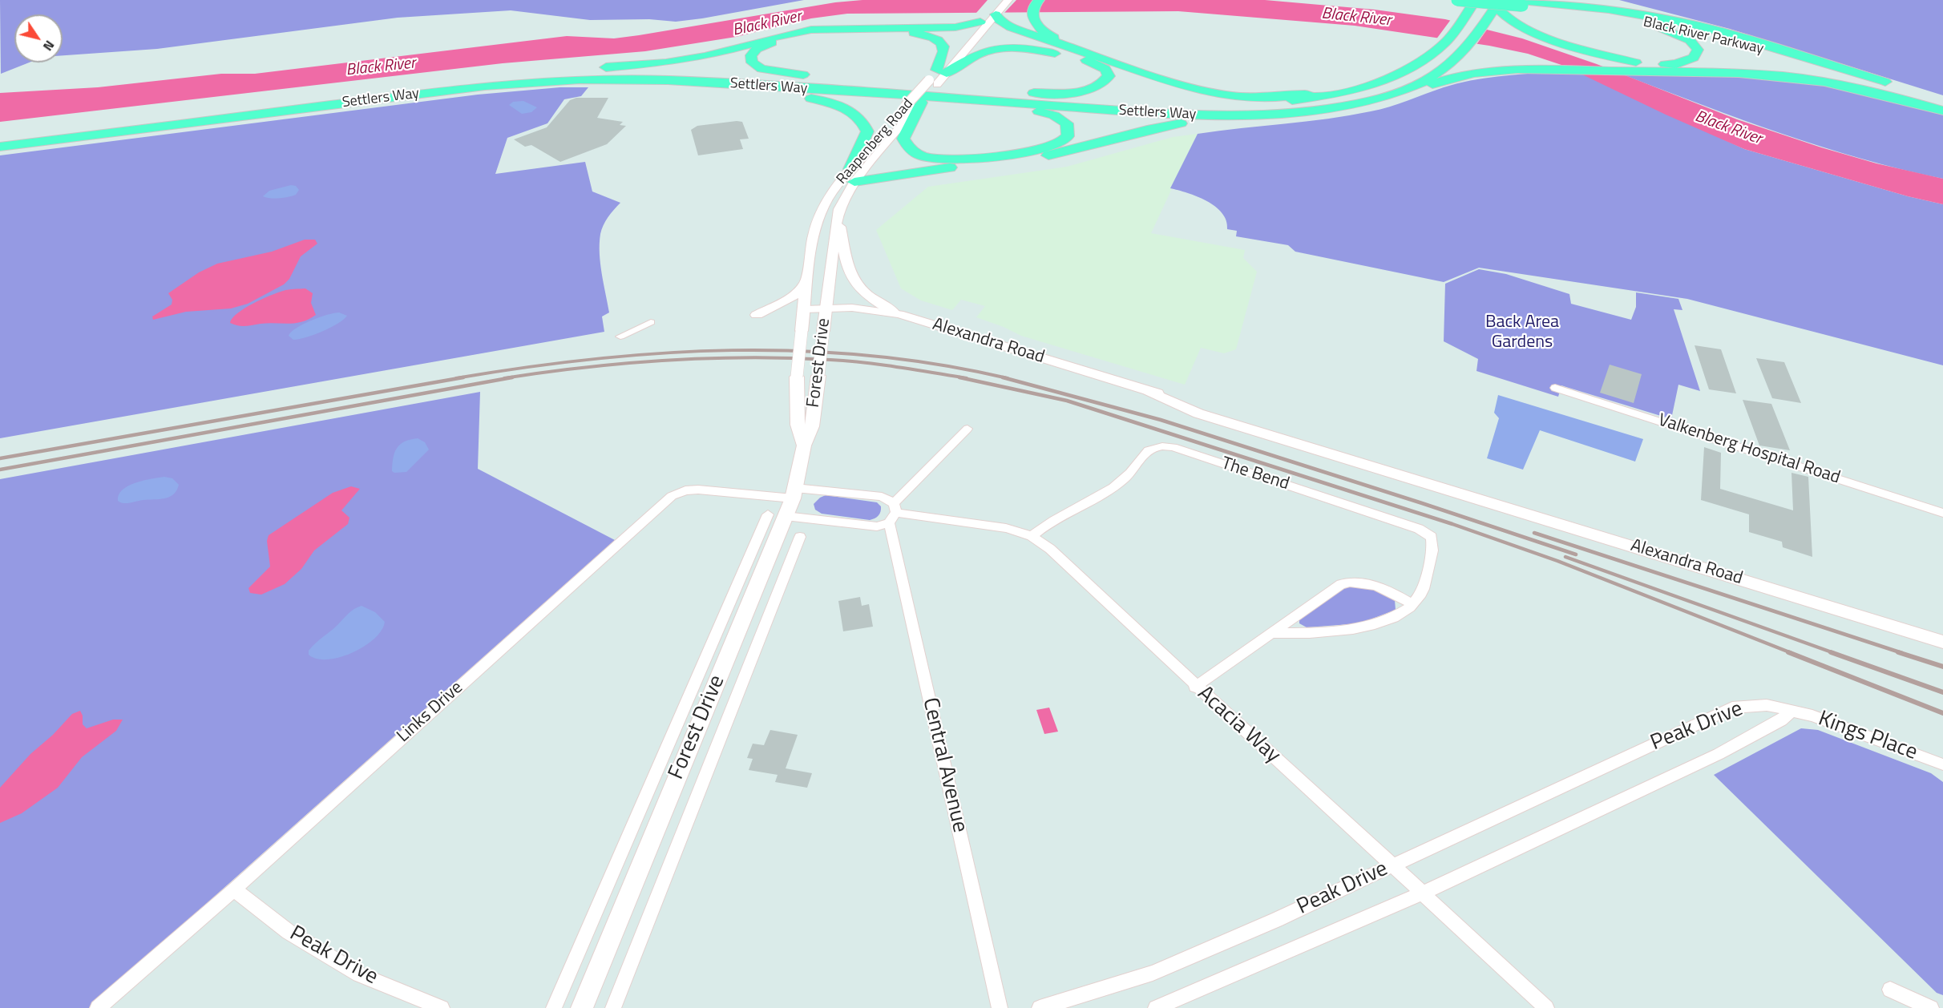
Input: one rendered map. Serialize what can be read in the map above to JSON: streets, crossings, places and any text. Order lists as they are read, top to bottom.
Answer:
{
  "streets": {
    "highway": ["Black River Parkway", "Settlers Way"],
    "main road": ["Raapenberg Road", "Forest Drive"],
    "street": [
      "Alexandra Road",
      "Valkenberg Hospital Road",
      "The Bend",
      "Links Drive",
      "Acacia Way",
      "Peak Drive",
      "Kings Place",
      "Central Avenue"
    ]
  },
  "crossings": [
    ["Raapenberg Road", "Alexandra Road"],
    ["Raapenberg Road", "Forest Drive"],
    ["Alexandra Road", "Forest Drive"],
    ["Forest Drive", "Links Drive"],
    ["The Bend", "Acacia Way"],
    ["Links Drive", "Acacia Way"],
    ["Links Drive", "Peak Drive"],
    ["Links Drive", "Central Avenue"],
    ["Acacia Way", "Peak Drive"],
    ["Acacia Way", "Central Avenue"],
    ["Peak Drive", "Kings Place"]
  ],
  "water": ["Black River"],
  "parks": ["Back Area Gardens"],
  "north": "bottom right"
}
